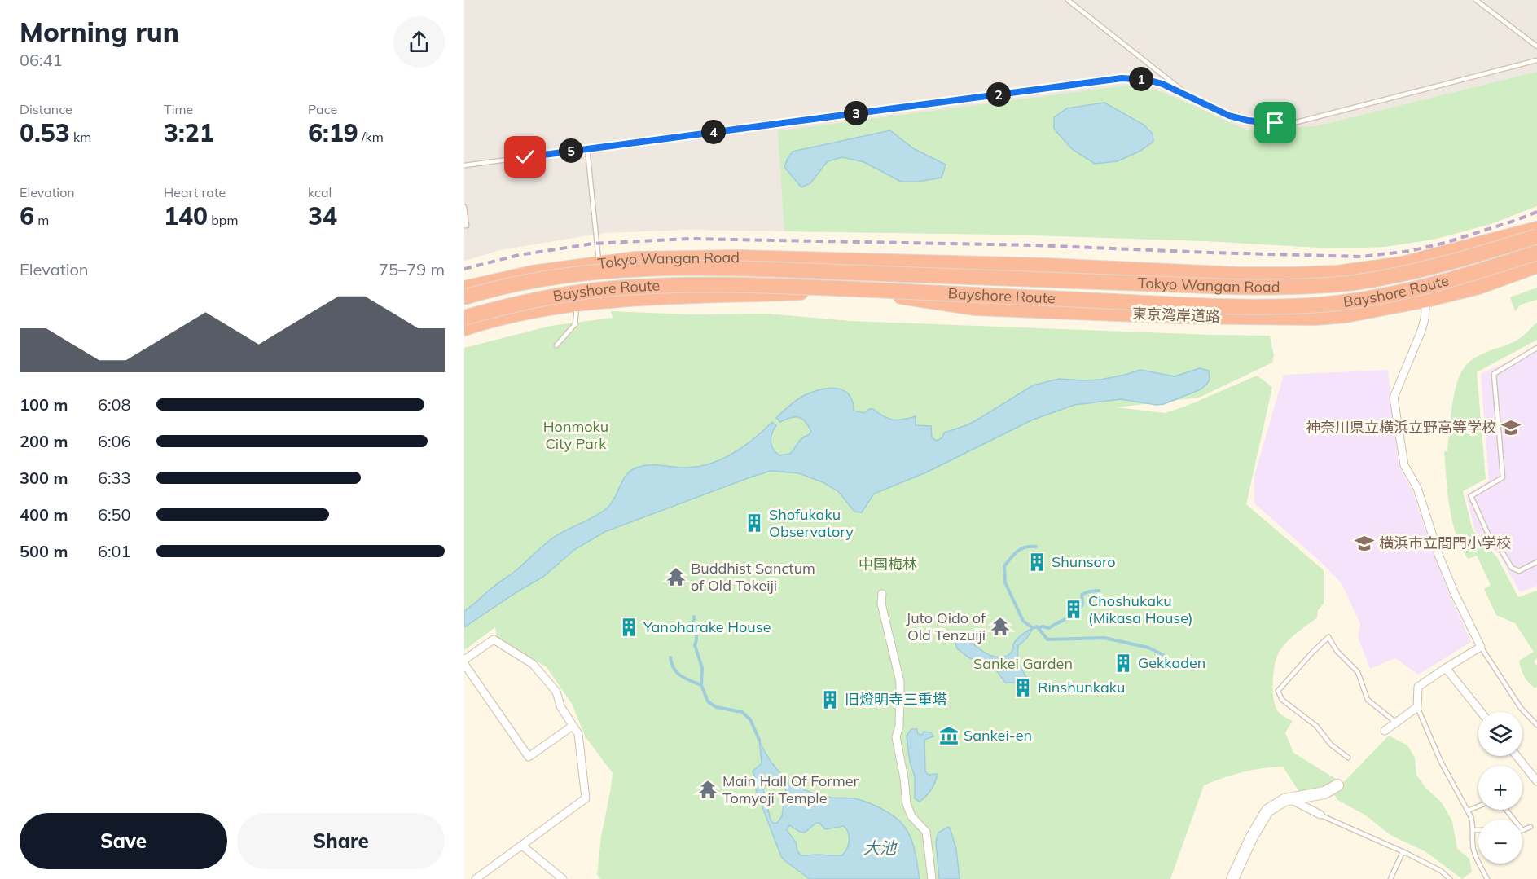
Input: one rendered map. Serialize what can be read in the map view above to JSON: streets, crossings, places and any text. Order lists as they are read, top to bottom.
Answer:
{
  "streets": {
    "highway": ["Tokyo Wangan Road", "Bayshore Route", "東京湾岸道路"]
  },
  "crossings": [
    ["Tokyo Wangan Road", "Bayshore Route"],
    ["Tokyo Wangan Road", "東京湾岸道路"]
  ],
  "water": ["大池"],
  "parks": ["Honmoku City Park", "中国梅林", "Sankei Garden"],
  "places": {
    "school or university": ["神奈川県立横浜立野高等学校", "横浜市立間門小学校"],
    "building": [
      "Shofukaku Observatory",
      "Shunsoro",
      "Choshukaku (Mikasa House)",
      "Yanoharake House",
      "Gekkaden",
      "Rinshunkaku",
      "旧燈明寺三重塔"
    ],
    "temple": ["Buddhist Sanctum of Old Tokeiji", "Juto Oido of Old Tenzuiji", "Main Hall Of Former Tomyoji Temple"],
    "museum": ["Sankei-en"]
  },
  "page": {
    "heading": ["Morning run", "06:41"],
    "pins": [
      "1",
      "2",
      "3",
      "4",
      "5"
    ],
    "stats": [
      ["Distance", "0.53 km"],
      ["Time", "3:21"],
      ["Pace", "6:19 /km"],
      ["Elevation", "6 m"],
      ["Heart rate", "140 bpm"],
      ["kcal", "34"]
    ],
    "chart": ["Elevation", "75–79 m"],
    "list": [
      {
        "name": "100 m",
        "note": "6:08"
      },
      {
        "name": "200 m",
        "note": "6:06"
      },
      {
        "name": "300 m",
        "note": "6:33"
      },
      {
        "name": "400 m",
        "note": "6:50"
      },
      {
        "name": "500 m",
        "note": "6:01"
      }
    ],
    "map_buttons": ["+", "−"],
    "buttons": ["Save", "Share"]
  }
}
